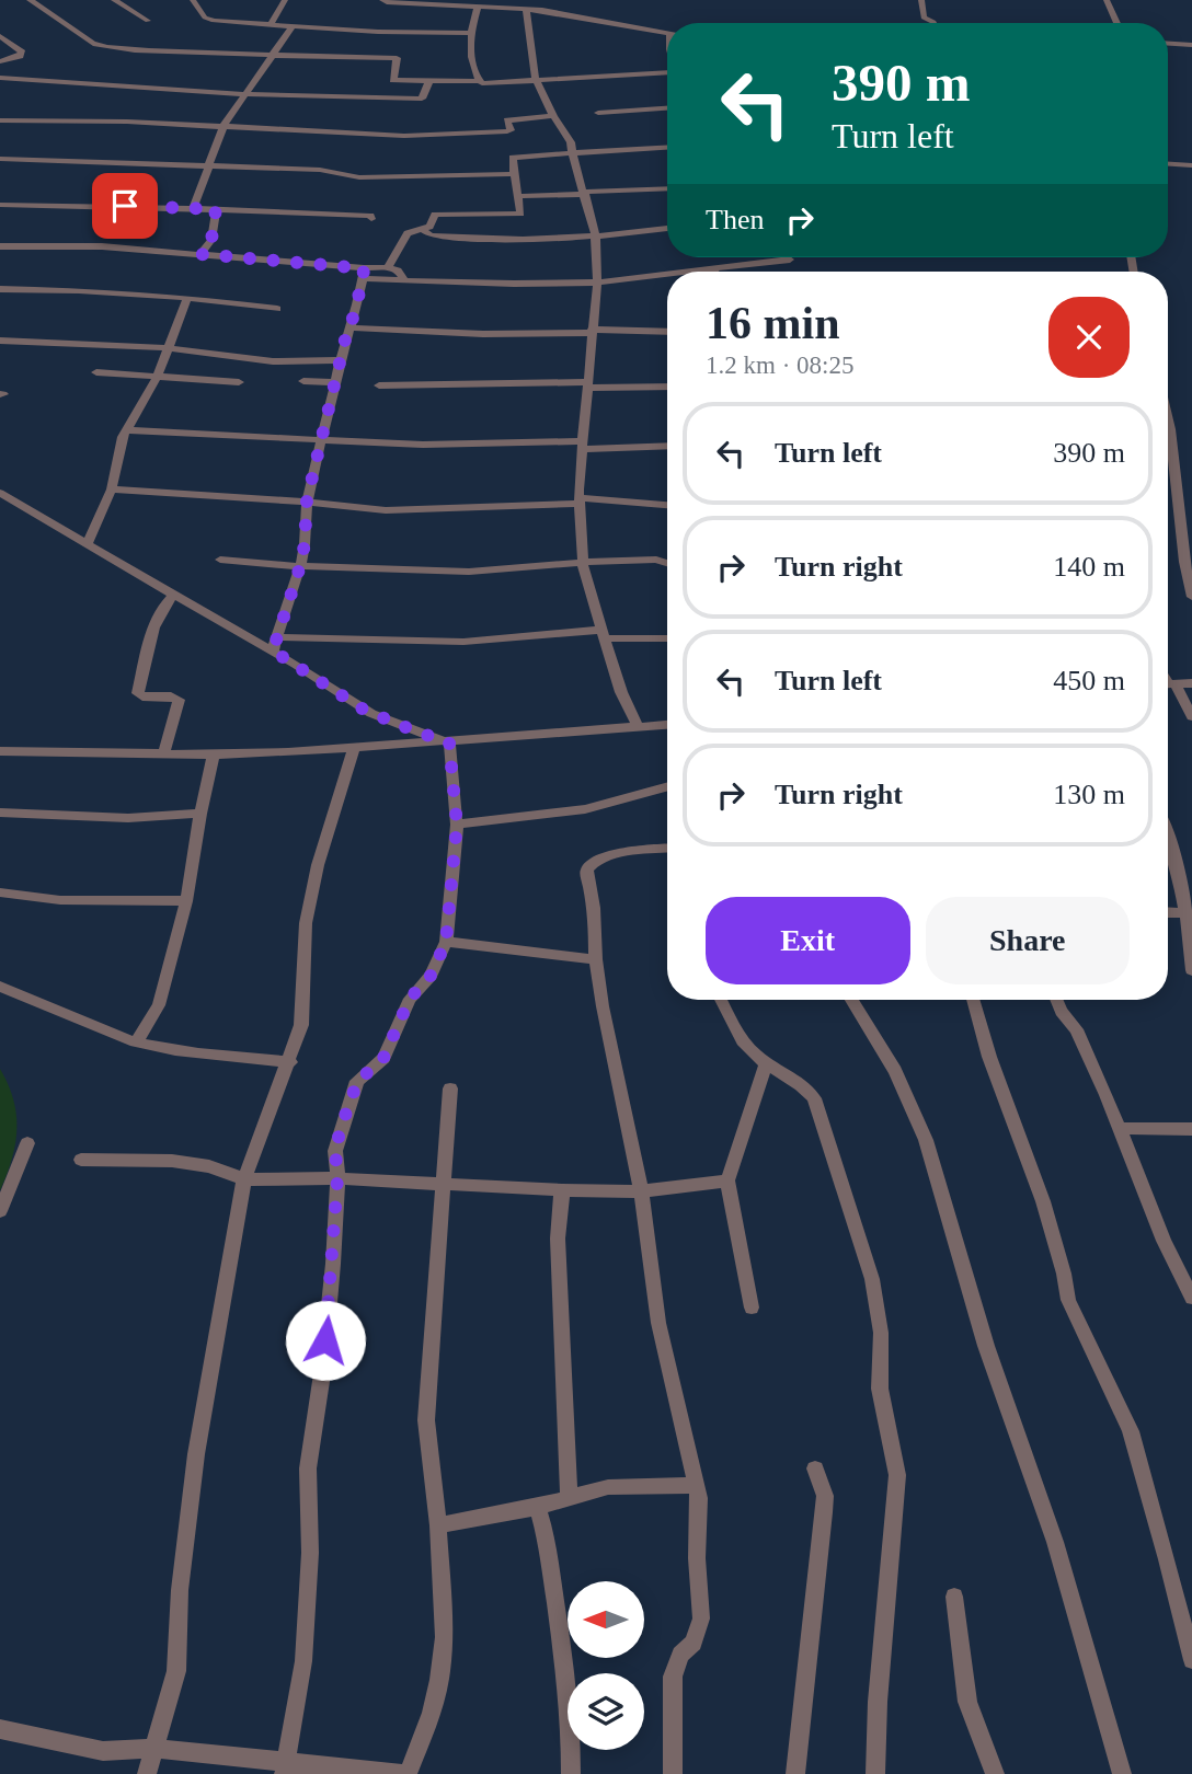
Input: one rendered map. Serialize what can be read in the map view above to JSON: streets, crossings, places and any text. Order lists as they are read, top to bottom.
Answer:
{
  "north": "left",
  "page": {
    "turn": ["390 m", "Turn left"],
    "then": "Then",
    "heading": ["16 min", "1.2 km · 08:25"],
    "list": [
      {
        "name": "Turn left",
        "value": "390 m"
      },
      {
        "name": "Turn right",
        "value": "140 m"
      },
      {
        "name": "Turn left",
        "value": "450 m"
      },
      {
        "name": "Turn right",
        "value": "130 m"
      }
    ],
    "buttons": ["Exit", "Share"]
  }
}
